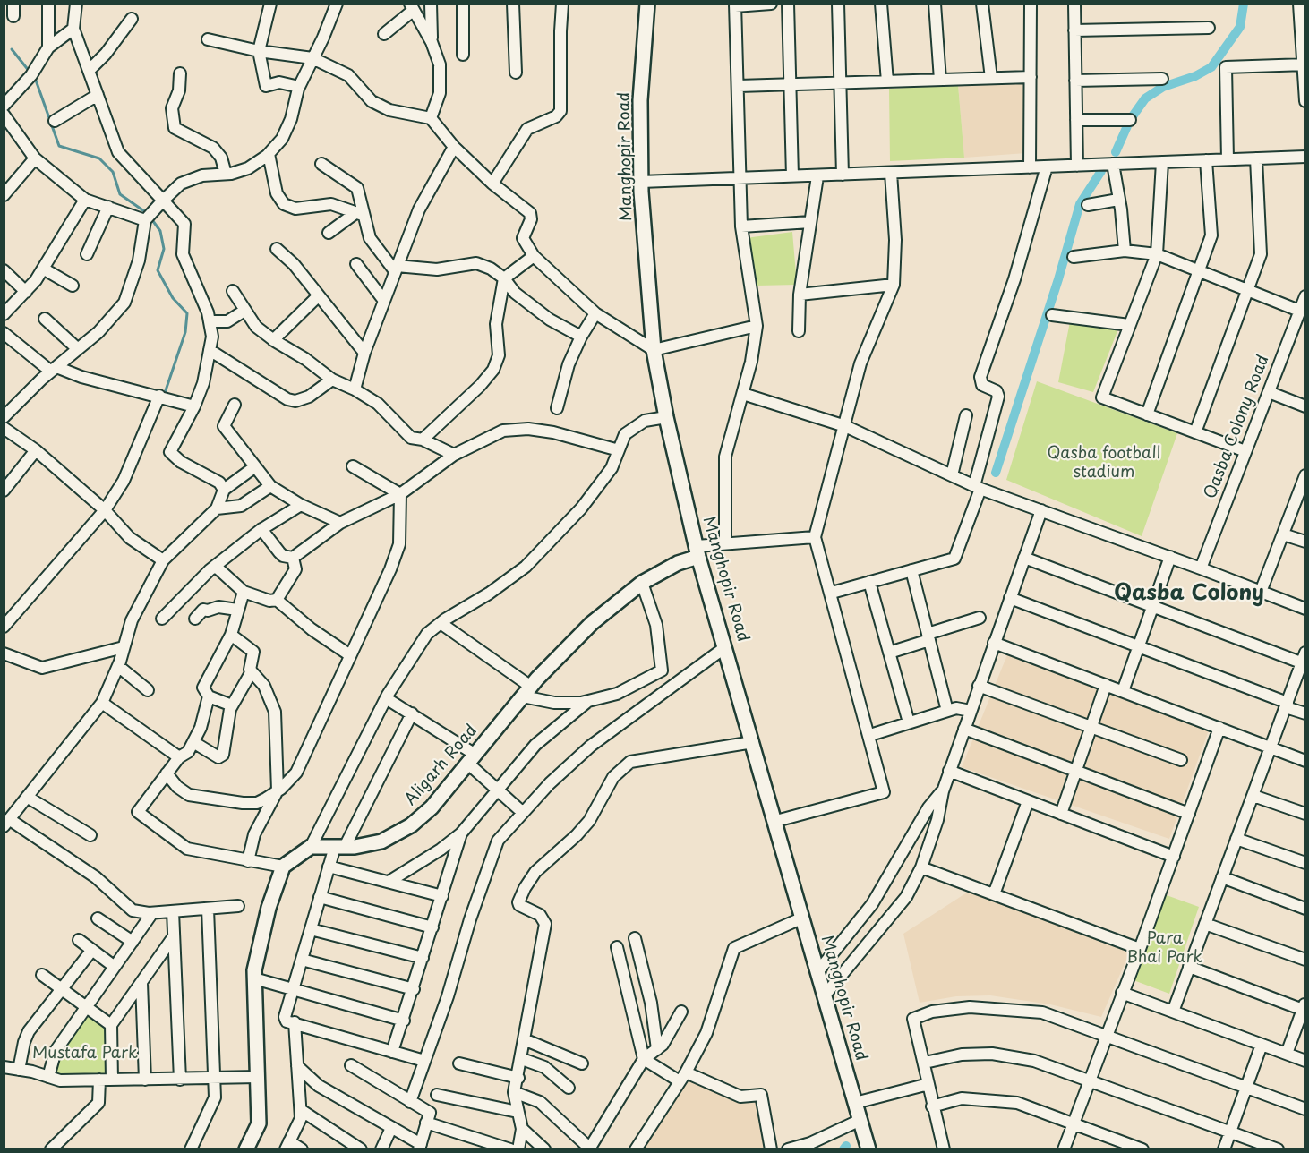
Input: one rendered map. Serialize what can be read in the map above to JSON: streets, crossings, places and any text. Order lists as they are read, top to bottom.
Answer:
{
  "streets": {
    "main road": ["Manghopir Road", "Aligarh Road"],
    "street": ["Qasba Colony Road"]
  },
  "crossings": [
    ["Manghopir Road", "Aligarh Road"]
  ],
  "districts": ["Qasba Colony"],
  "parks": ["Qasba football stadium", "Para Bhai Park", "Mustafa Park"]
}
